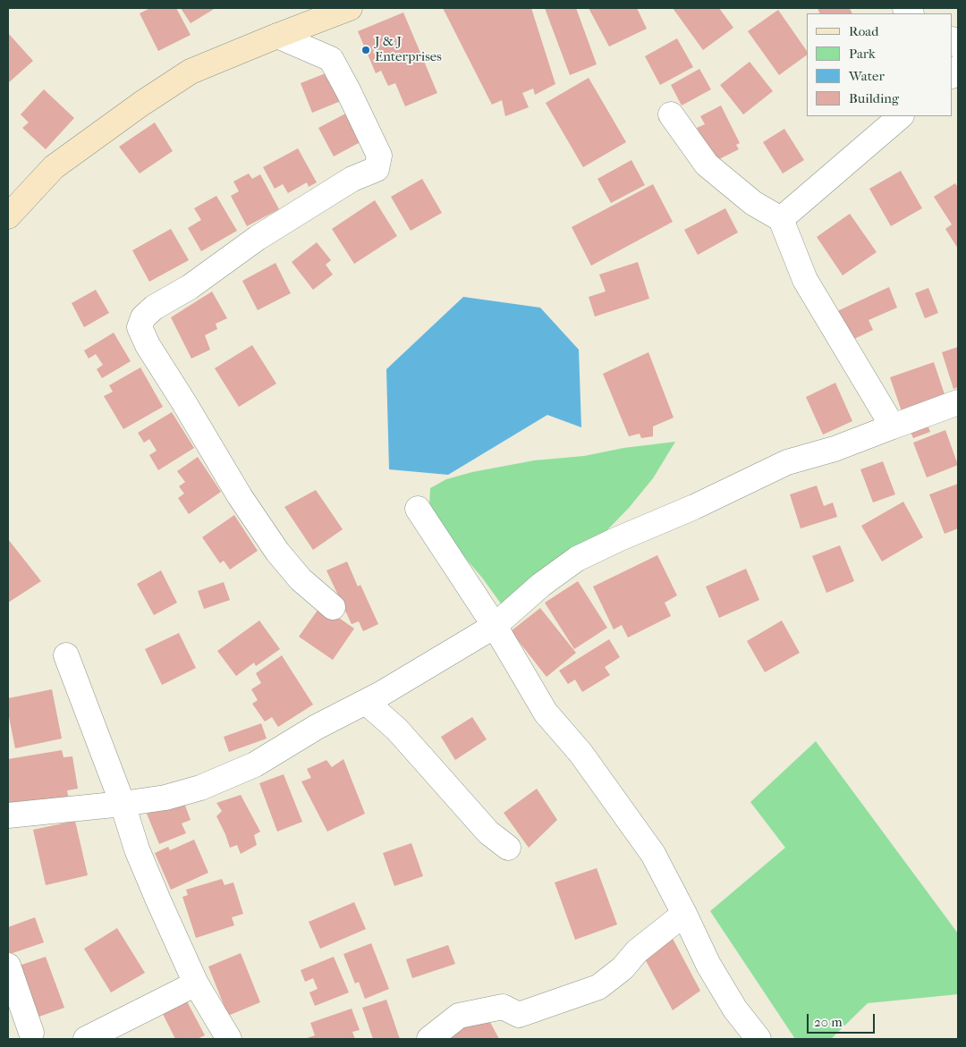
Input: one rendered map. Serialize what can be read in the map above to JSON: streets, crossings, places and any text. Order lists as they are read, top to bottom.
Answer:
{
  "places": ["J & J Enterprises"],
  "legend": [
    "Road",
    "Park",
    "Water",
    "Building"
  ],
  "scale_bar": "20 m"
}
